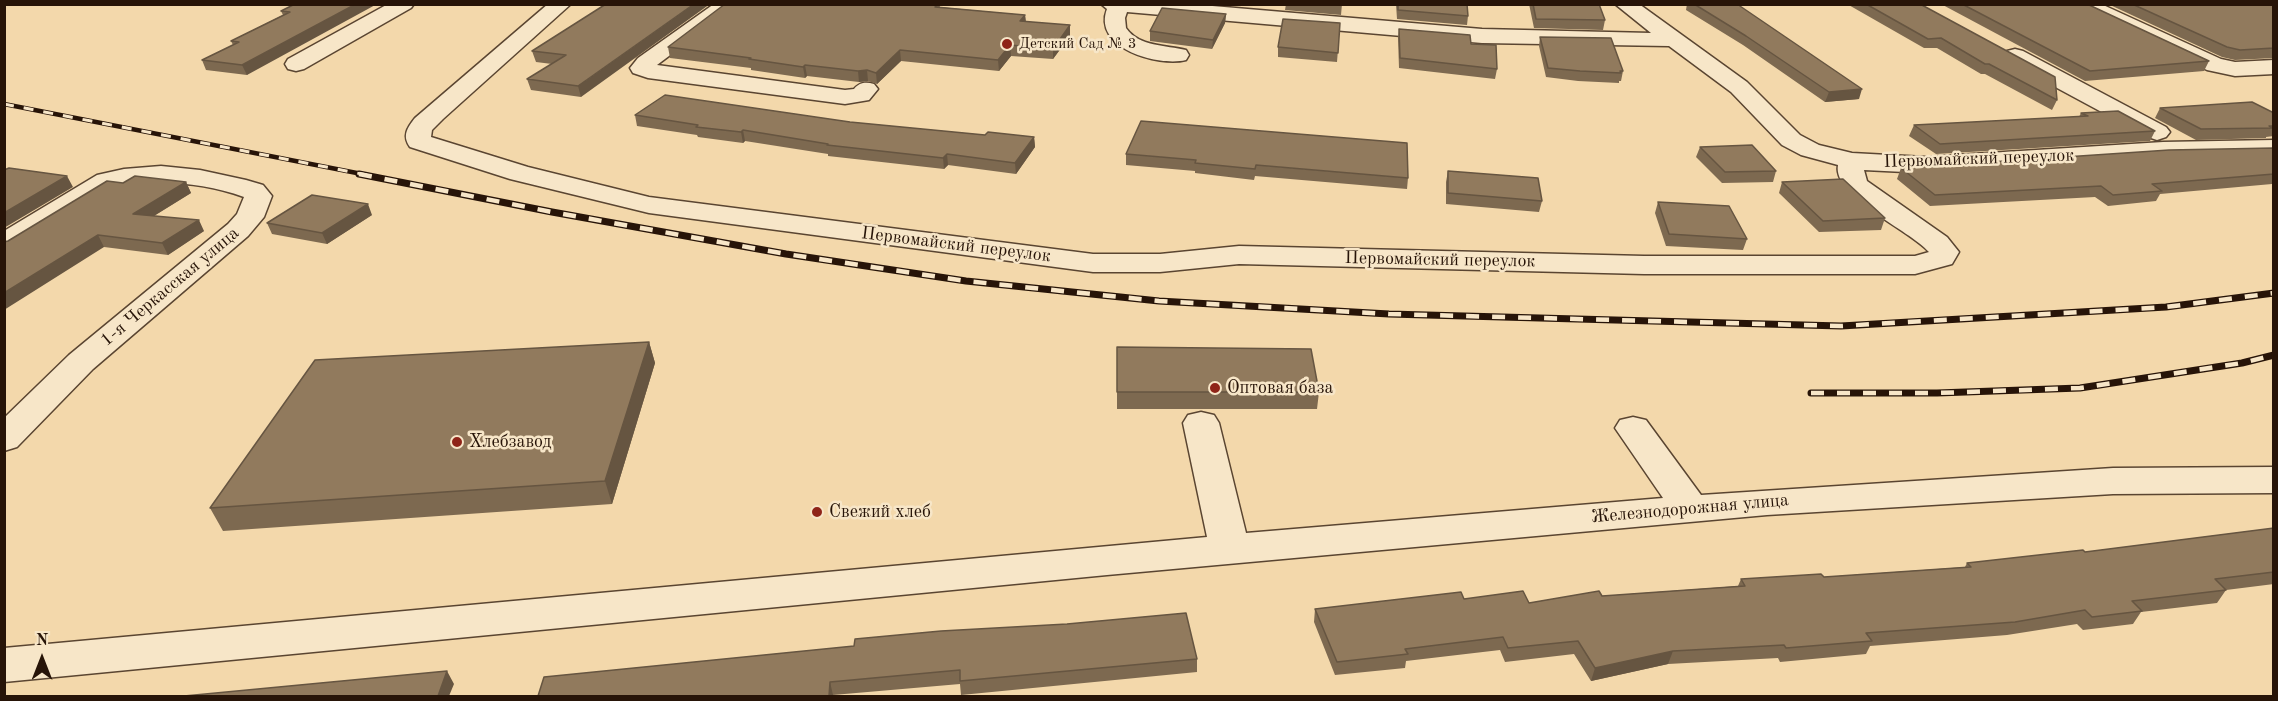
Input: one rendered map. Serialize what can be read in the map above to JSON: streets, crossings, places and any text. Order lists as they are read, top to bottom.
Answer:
{
  "streets": {
    "street": ["Первомайский переулок", "1-я Черкасская улица", "Железнодорожная улица"]
  },
  "places": [
    "Детский Сад № 3",
    "Оптовая база",
    "Хлебзавод",
    "Свежий хлеб"
  ],
  "north": "top"
}
